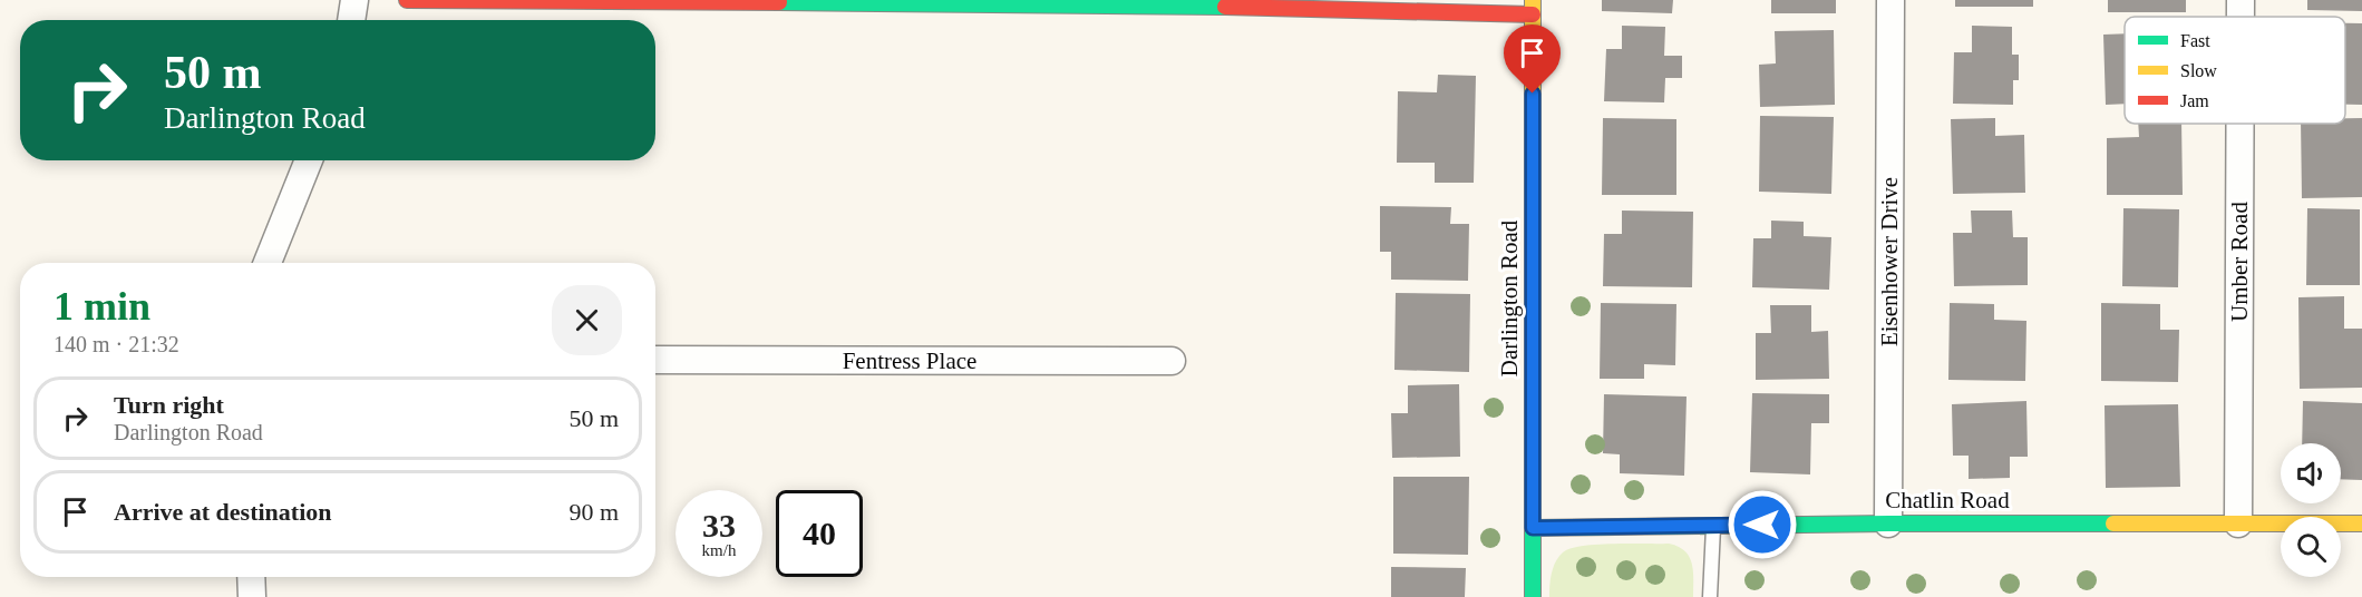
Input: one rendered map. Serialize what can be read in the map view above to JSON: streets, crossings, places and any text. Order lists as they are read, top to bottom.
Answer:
{
  "streets": {
    "street": [
      "Eisenhower Drive",
      "Umber Road",
      "Darlington Road",
      "Fentress Place",
      "Chatlin Road"
    ]
  },
  "crossings": [
    ["Eisenhower Drive", "Chatlin Road"],
    ["Umber Road", "Chatlin Road"],
    ["Darlington Road", "Chatlin Road"]
  ],
  "legend": ["Fast", "Slow", "Jam"],
  "page": {
    "turn": ["50 m", "Darlington Road"],
    "heading": ["1 min", "140 m · 21:32"],
    "list": [
      {
        "name": "Turn right",
        "note": "Darlington Road",
        "value": "50 m"
      },
      {
        "name": "Arrive at destination",
        "value": "90 m"
      }
    ],
    "speed": "33 km/h",
    "limit": "40"
  }
}
